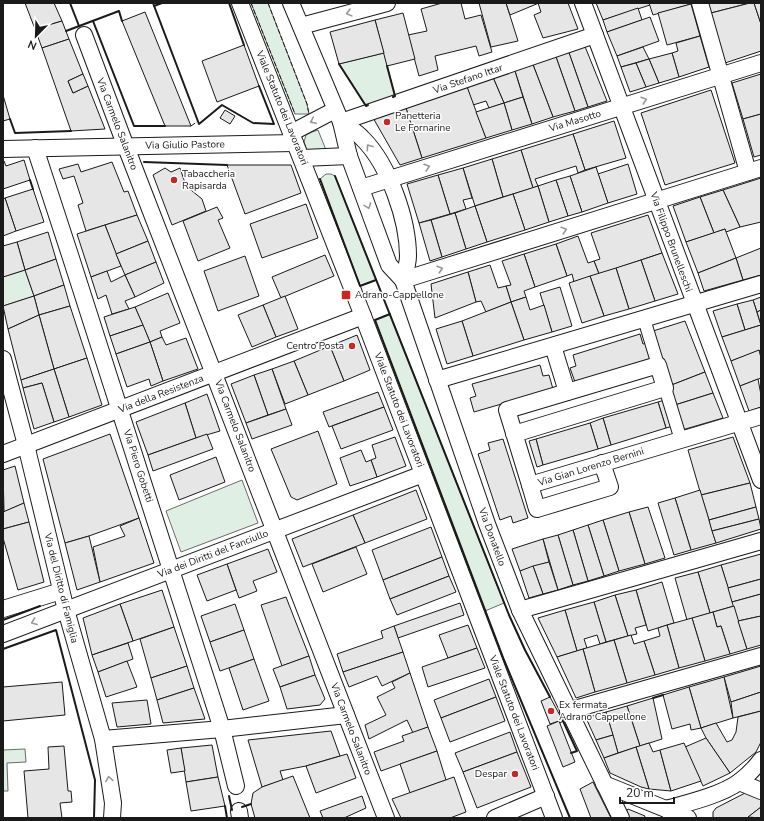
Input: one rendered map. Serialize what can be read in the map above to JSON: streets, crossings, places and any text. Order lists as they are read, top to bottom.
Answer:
{
  "streets": {
    "street": [
      "Via Stefano Ittar",
      "Viale Statuto dei Lavoratori",
      "Via Masotto",
      "Via Carmelo Salanitro",
      "Via Giulio Pastore",
      "Via Filippo Brunelleschi",
      "Via della Resistenza",
      "Via Piero Gobetti",
      "Via Gian Lorenzo Bernini",
      "Via Donatello",
      "Via dei Diritti del Fanciullo",
      "Via del Diritto di Famiglia"
    ]
  },
  "crossings": [
    ["Via Stefano Ittar", "Viale Statuto dei Lavoratori"],
    ["Via Stefano Ittar", "Via Giulio Pastore"],
    ["Via Stefano Ittar", "Via Filippo Brunelleschi"],
    ["Viale Statuto dei Lavoratori", "Via Giulio Pastore"],
    ["Viale Statuto dei Lavoratori", "Via della Resistenza"],
    ["Viale Statuto dei Lavoratori", "Via dei Diritti del Fanciullo"],
    ["Via Masotto", "Via Filippo Brunelleschi"],
    ["Via Carmelo Salanitro", "Via Giulio Pastore"],
    ["Via Carmelo Salanitro", "Via della Resistenza"],
    ["Via Carmelo Salanitro", "Via dei Diritti del Fanciullo"],
    ["Via Giulio Pastore", "Via Piero Gobetti"],
    ["Via Filippo Brunelleschi", "Via Gian Lorenzo Bernini"],
    ["Via della Resistenza", "Via Piero Gobetti"],
    ["Via della Resistenza", "Via del Diritto di Famiglia"],
    ["Via Piero Gobetti", "Via dei Diritti del Fanciullo"],
    ["Via dei Diritti del Fanciullo", "Via del Diritto di Famiglia"]
  ],
  "places": {
    "other": [
      "Panetteria Le Fornarine",
      "Tabaccheria Rapisarda",
      "Centro Posta",
      "Ex fermata Adrano Cappellone",
      "Despar"
    ],
    "transit": ["Adrano-Cappellone"]
  },
  "scale_bar": "20 m",
  "north": "bottom left"
}
